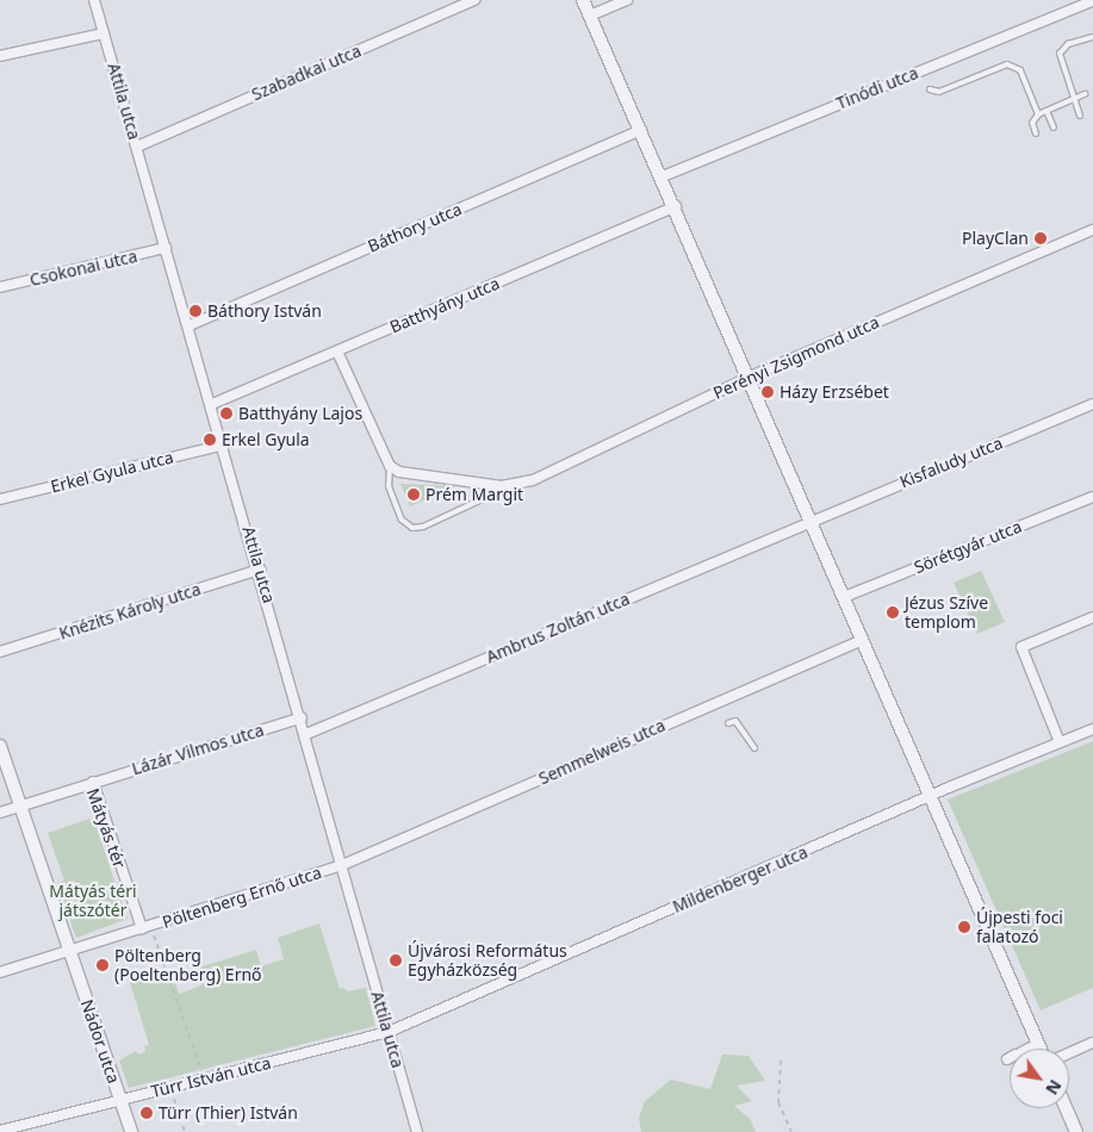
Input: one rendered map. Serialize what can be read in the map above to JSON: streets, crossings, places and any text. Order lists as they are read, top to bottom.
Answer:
{
  "streets": {
    "street": [
      "Szabadkai utca",
      "Tinódi utca",
      "Attila utca",
      "Báthory utca",
      "Csokonai utca",
      "Batthyány utca",
      "Perényi Zsigmond utca",
      "Kisfaludy utca",
      "Erkel Gyula utca",
      "Sörétgyár utca",
      "Knézits Károly utca",
      "Ambrus Zoltán utca",
      "Lázár Vilmos utca",
      "Semmelweis utca",
      "Mátyás tér",
      "Mildenberger utca",
      "Pöltenberg Ernő utca",
      "Nádor utca",
      "Türr István utca"
    ]
  },
  "crossings": [
    ["Szabadkai utca", "Attila utca"],
    ["Attila utca", "Báthory utca"],
    ["Attila utca", "Csokonai utca"],
    ["Attila utca", "Batthyány utca"],
    ["Attila utca", "Erkel Gyula utca"],
    ["Attila utca", "Knézits Károly utca"],
    ["Attila utca", "Ambrus Zoltán utca"],
    ["Attila utca", "Lázár Vilmos utca"],
    ["Attila utca", "Semmelweis utca"],
    ["Attila utca", "Mildenberger utca"],
    ["Attila utca", "Pöltenberg Ernő utca"],
    ["Attila utca", "Türr István utca"],
    ["Batthyány utca", "Perényi Zsigmond utca"],
    ["Kisfaludy utca", "Ambrus Zoltán utca"],
    ["Lázár Vilmos utca", "Mátyás tér"],
    ["Semmelweis utca", "Pöltenberg Ernő utca"],
    ["Mátyás tér", "Pöltenberg Ernő utca"],
    ["Mildenberger utca", "Türr István utca"],
    ["Nádor utca", "Türr István utca"]
  ],
  "parks": ["Mátyás téri játszótér"],
  "places": [
    "PlayClan",
    "Báthory István",
    "Házy Erzsébet",
    "Batthyány Lajos",
    "Erkel Gyula",
    "Prém Margit",
    "Jézus Szíve templom",
    "Újpesti foci falatozó",
    "Újvárosi Református Egyházközség",
    "Pöltenberg (Poeltenberg) Ernő",
    "Türr (Thier) István"
  ],
  "north": "bottom right"
}
